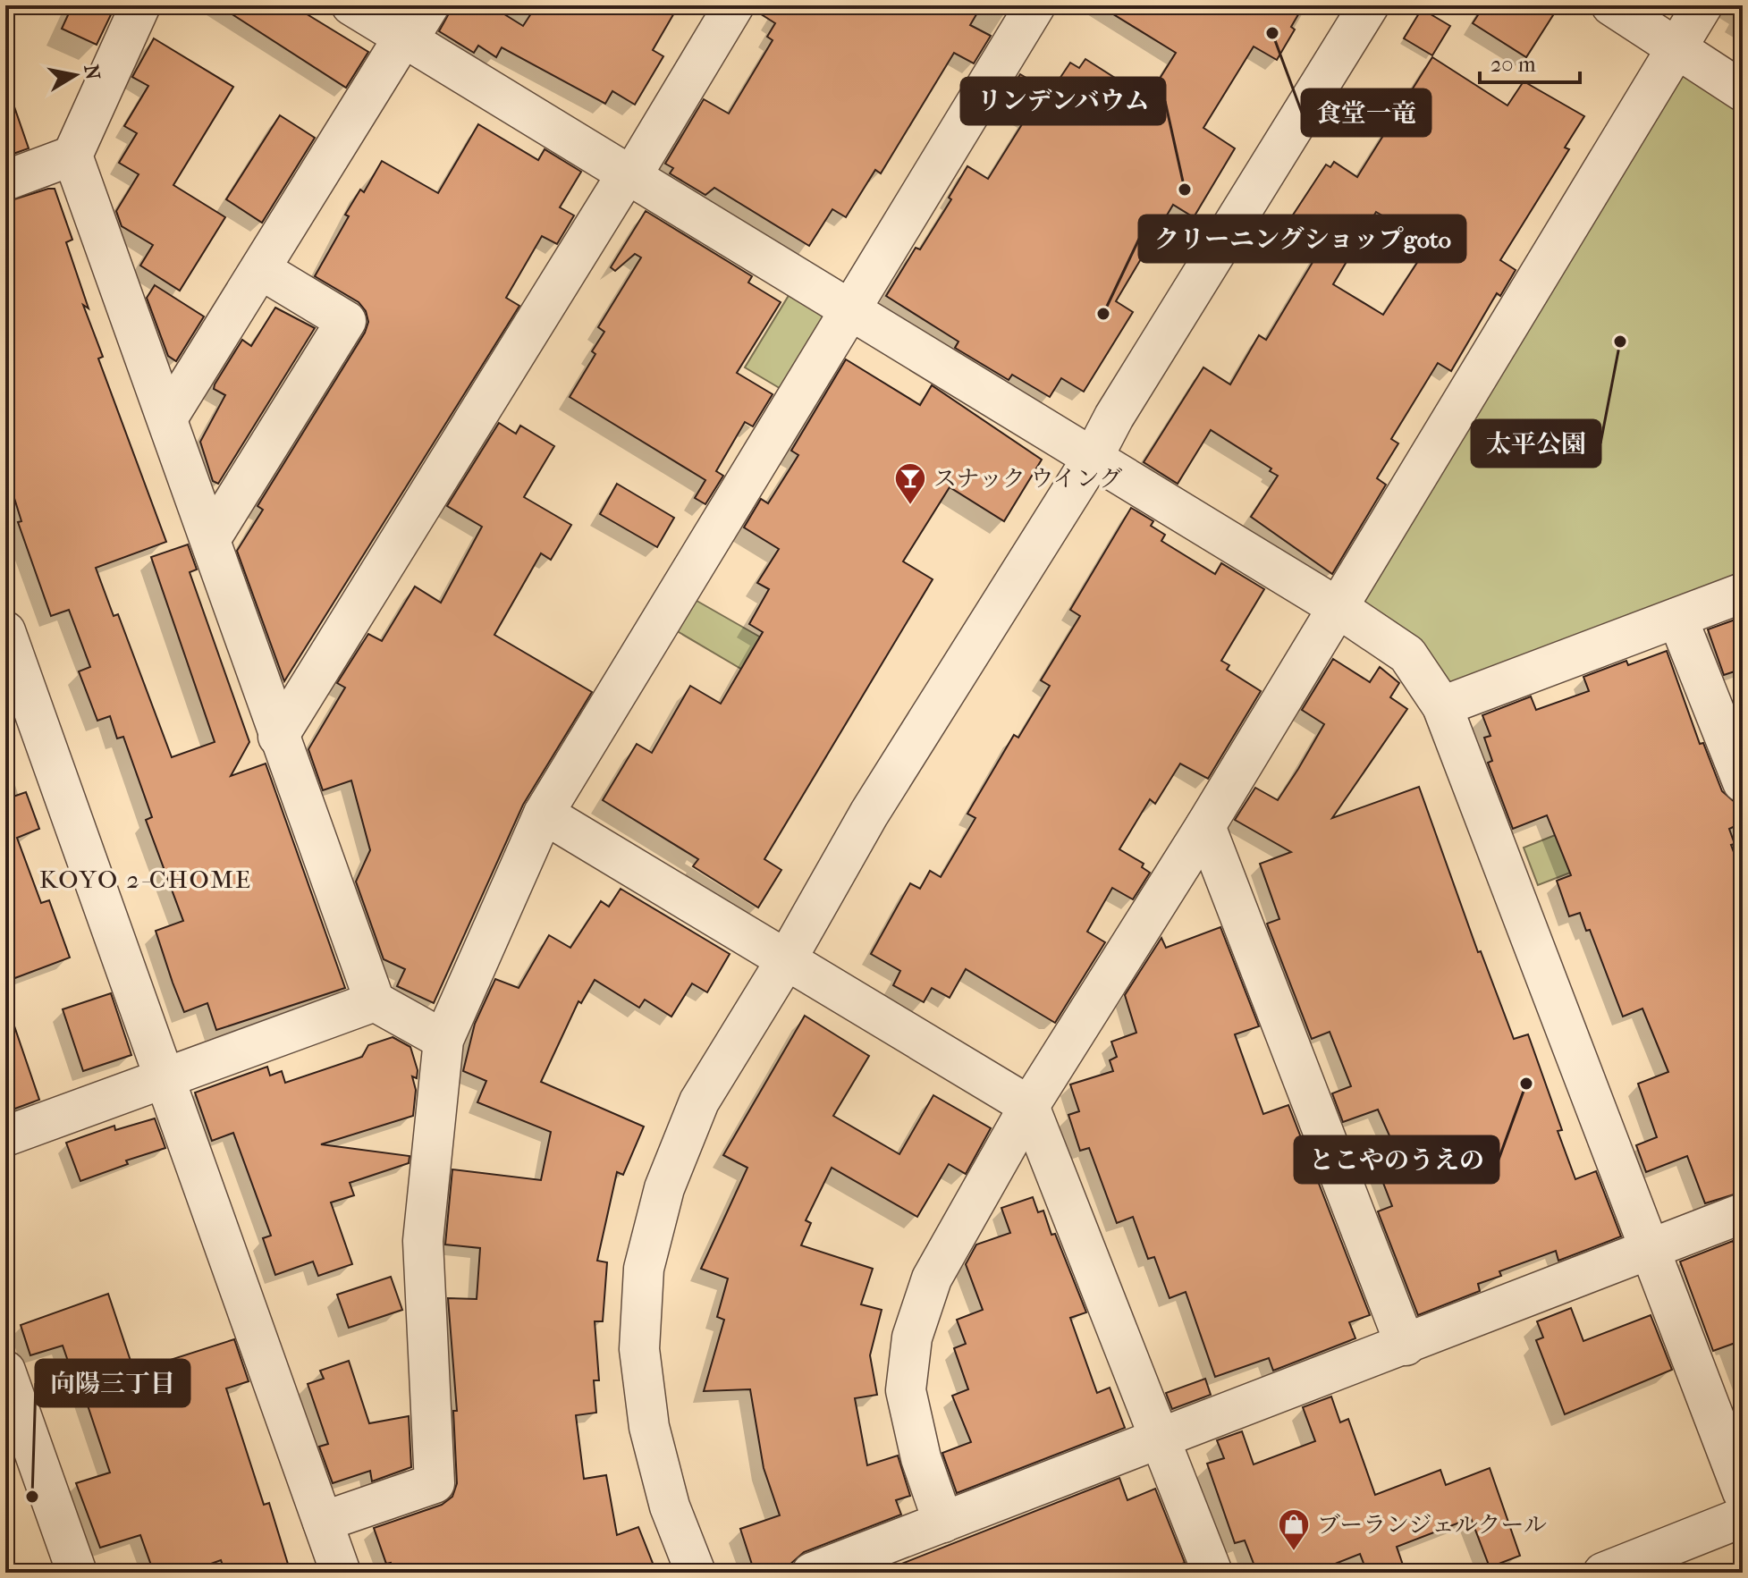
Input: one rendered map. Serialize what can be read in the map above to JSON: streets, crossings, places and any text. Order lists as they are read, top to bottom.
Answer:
{
  "districts": ["KOYO 2-CHOME"],
  "places": {
    "other": [
      "食堂一竜",
      "リンデンバウム",
      "クリーニングショップgoto",
      "太平公園",
      "とこやのうえの",
      "向陽三丁目"
    ],
    "bar": ["スナック ウイング"],
    "shop": ["ブーランジェルクール"]
  },
  "scale_bar": "20 m",
  "north": "right"
}
